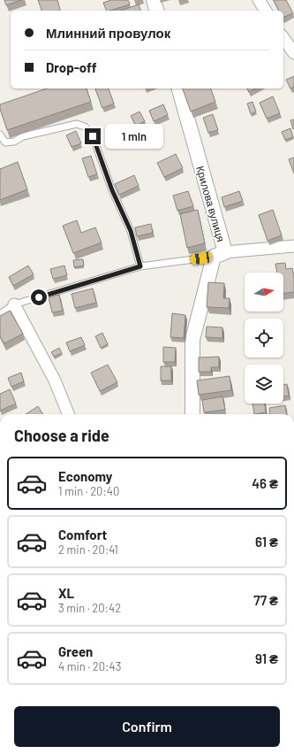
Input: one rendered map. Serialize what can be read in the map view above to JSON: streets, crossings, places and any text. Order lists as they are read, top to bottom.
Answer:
{
  "streets": {
    "street": ["Крилова вулиця"]
  },
  "north": "right",
  "page": {
    "banner": ["Млинний провулок", "Drop-off"],
    "bubble": "1 min",
    "heading": "Choose a ride",
    "list": [
      {
        "name": "Economy",
        "note": "1 min · 20:40",
        "value": "46 ₴"
      },
      {
        "name": "Comfort",
        "note": "2 min · 20:41",
        "value": "61 ₴"
      },
      {
        "name": "XL",
        "note": "3 min · 20:42",
        "value": "77 ₴"
      },
      {
        "name": "Green",
        "note": "4 min · 20:43",
        "value": "91 ₴"
      }
    ],
    "buttons": "Confirm"
  }
}
